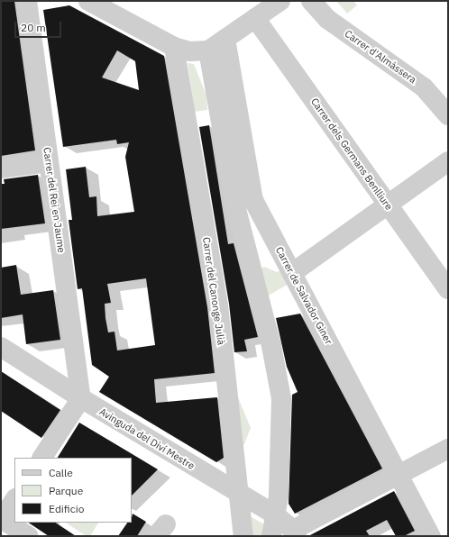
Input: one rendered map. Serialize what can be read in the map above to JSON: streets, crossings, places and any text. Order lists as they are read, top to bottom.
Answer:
{
  "streets": {
    "street": [
      "Carrer d'Almàssera",
      "Carrer dels Germans Benlliure",
      "Carrer del Rei en Jaume",
      "Carrer del Canonge Julià",
      "Carrer de Salvador Giner",
      "Avinguda del Diví Mestre"
    ]
  },
  "crossings": [
    ["Carrer del Rei en Jaume", "Avinguda del Diví Mestre"],
    ["Carrer del Canonge Julià", "Avinguda del Diví Mestre"]
  ],
  "legend": ["Calle", "Parque", "Edificio"],
  "scale_bar": "20 m"
}
